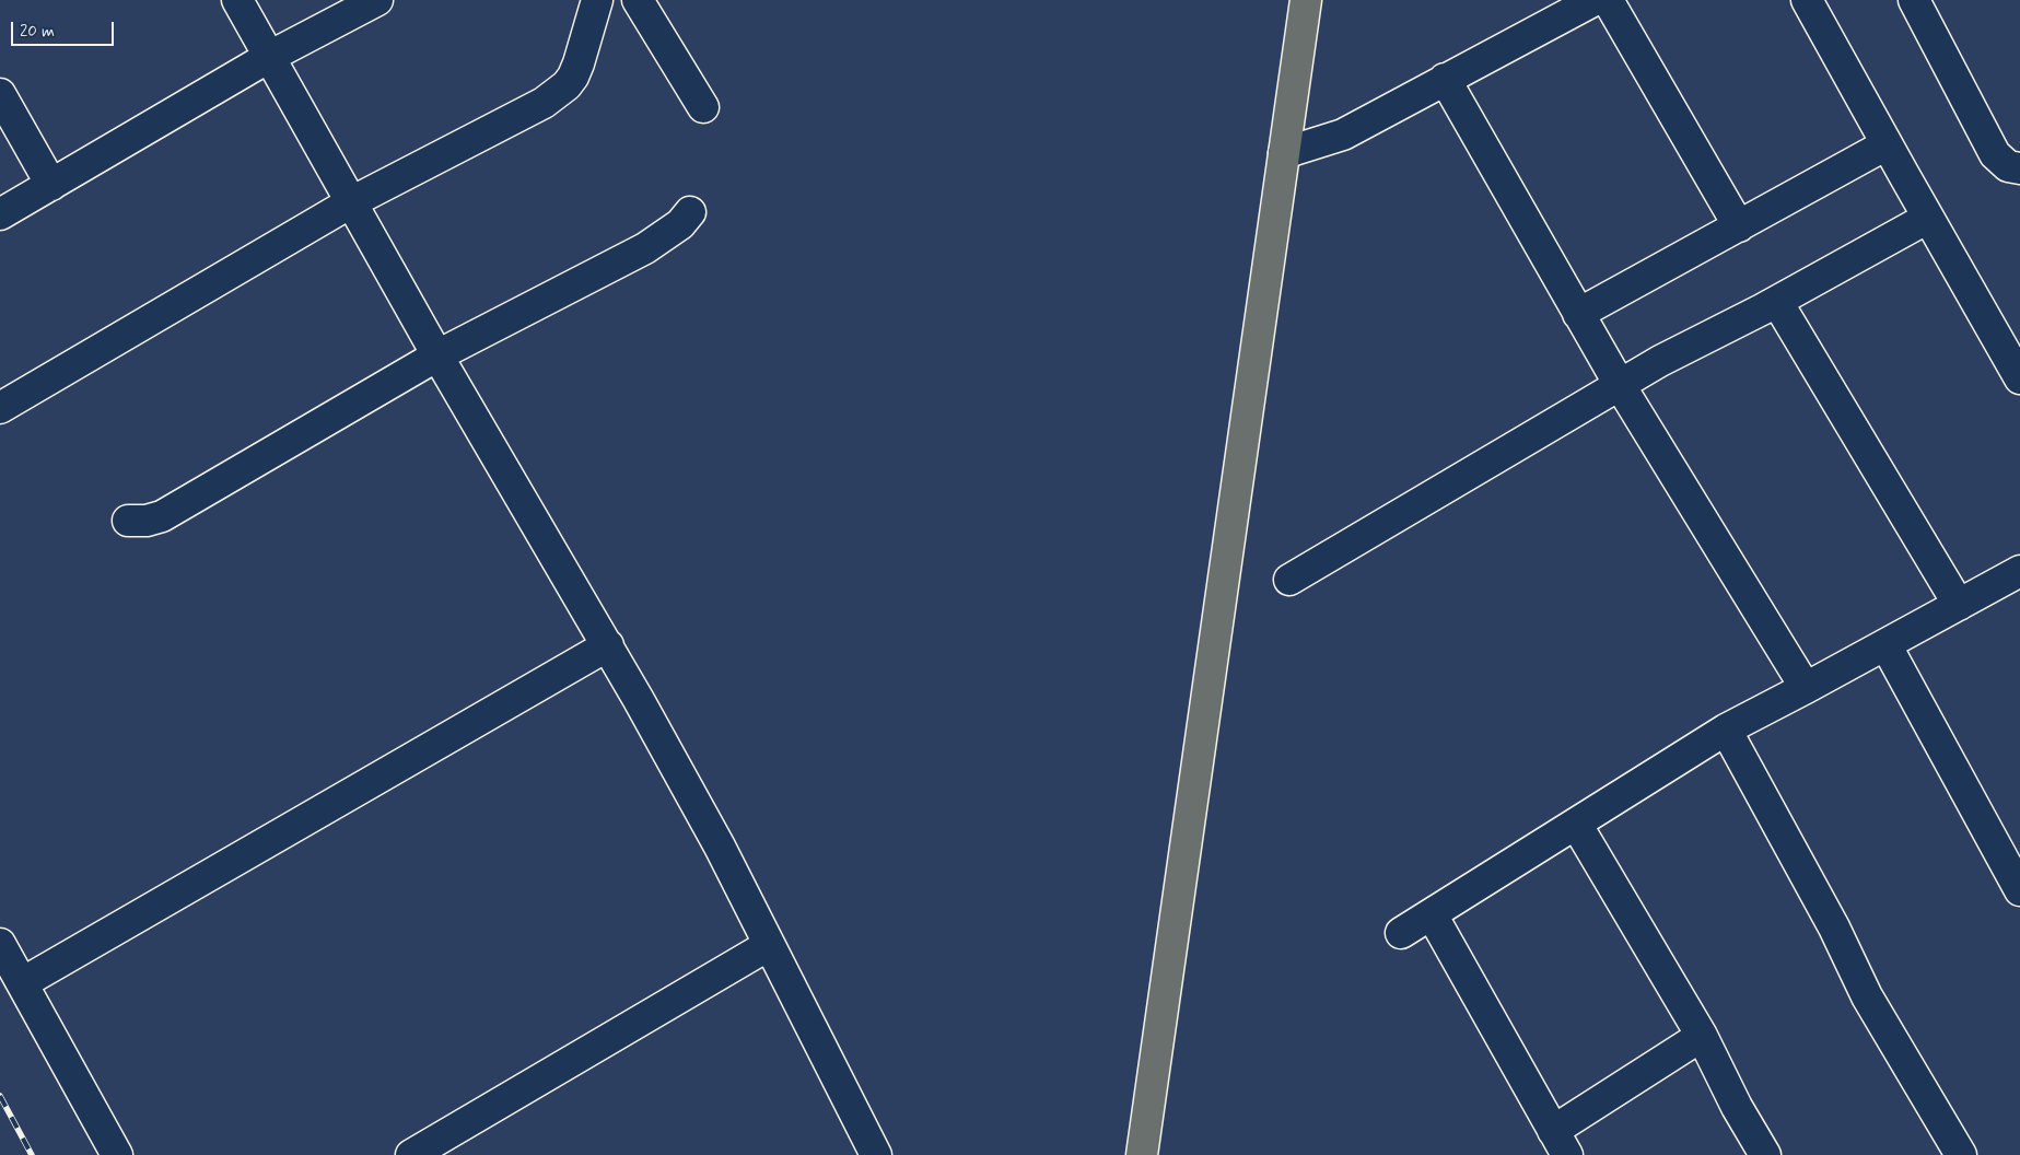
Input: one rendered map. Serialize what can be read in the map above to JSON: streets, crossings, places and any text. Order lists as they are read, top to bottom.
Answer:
{
  "scale_bar": "20 m"
}
